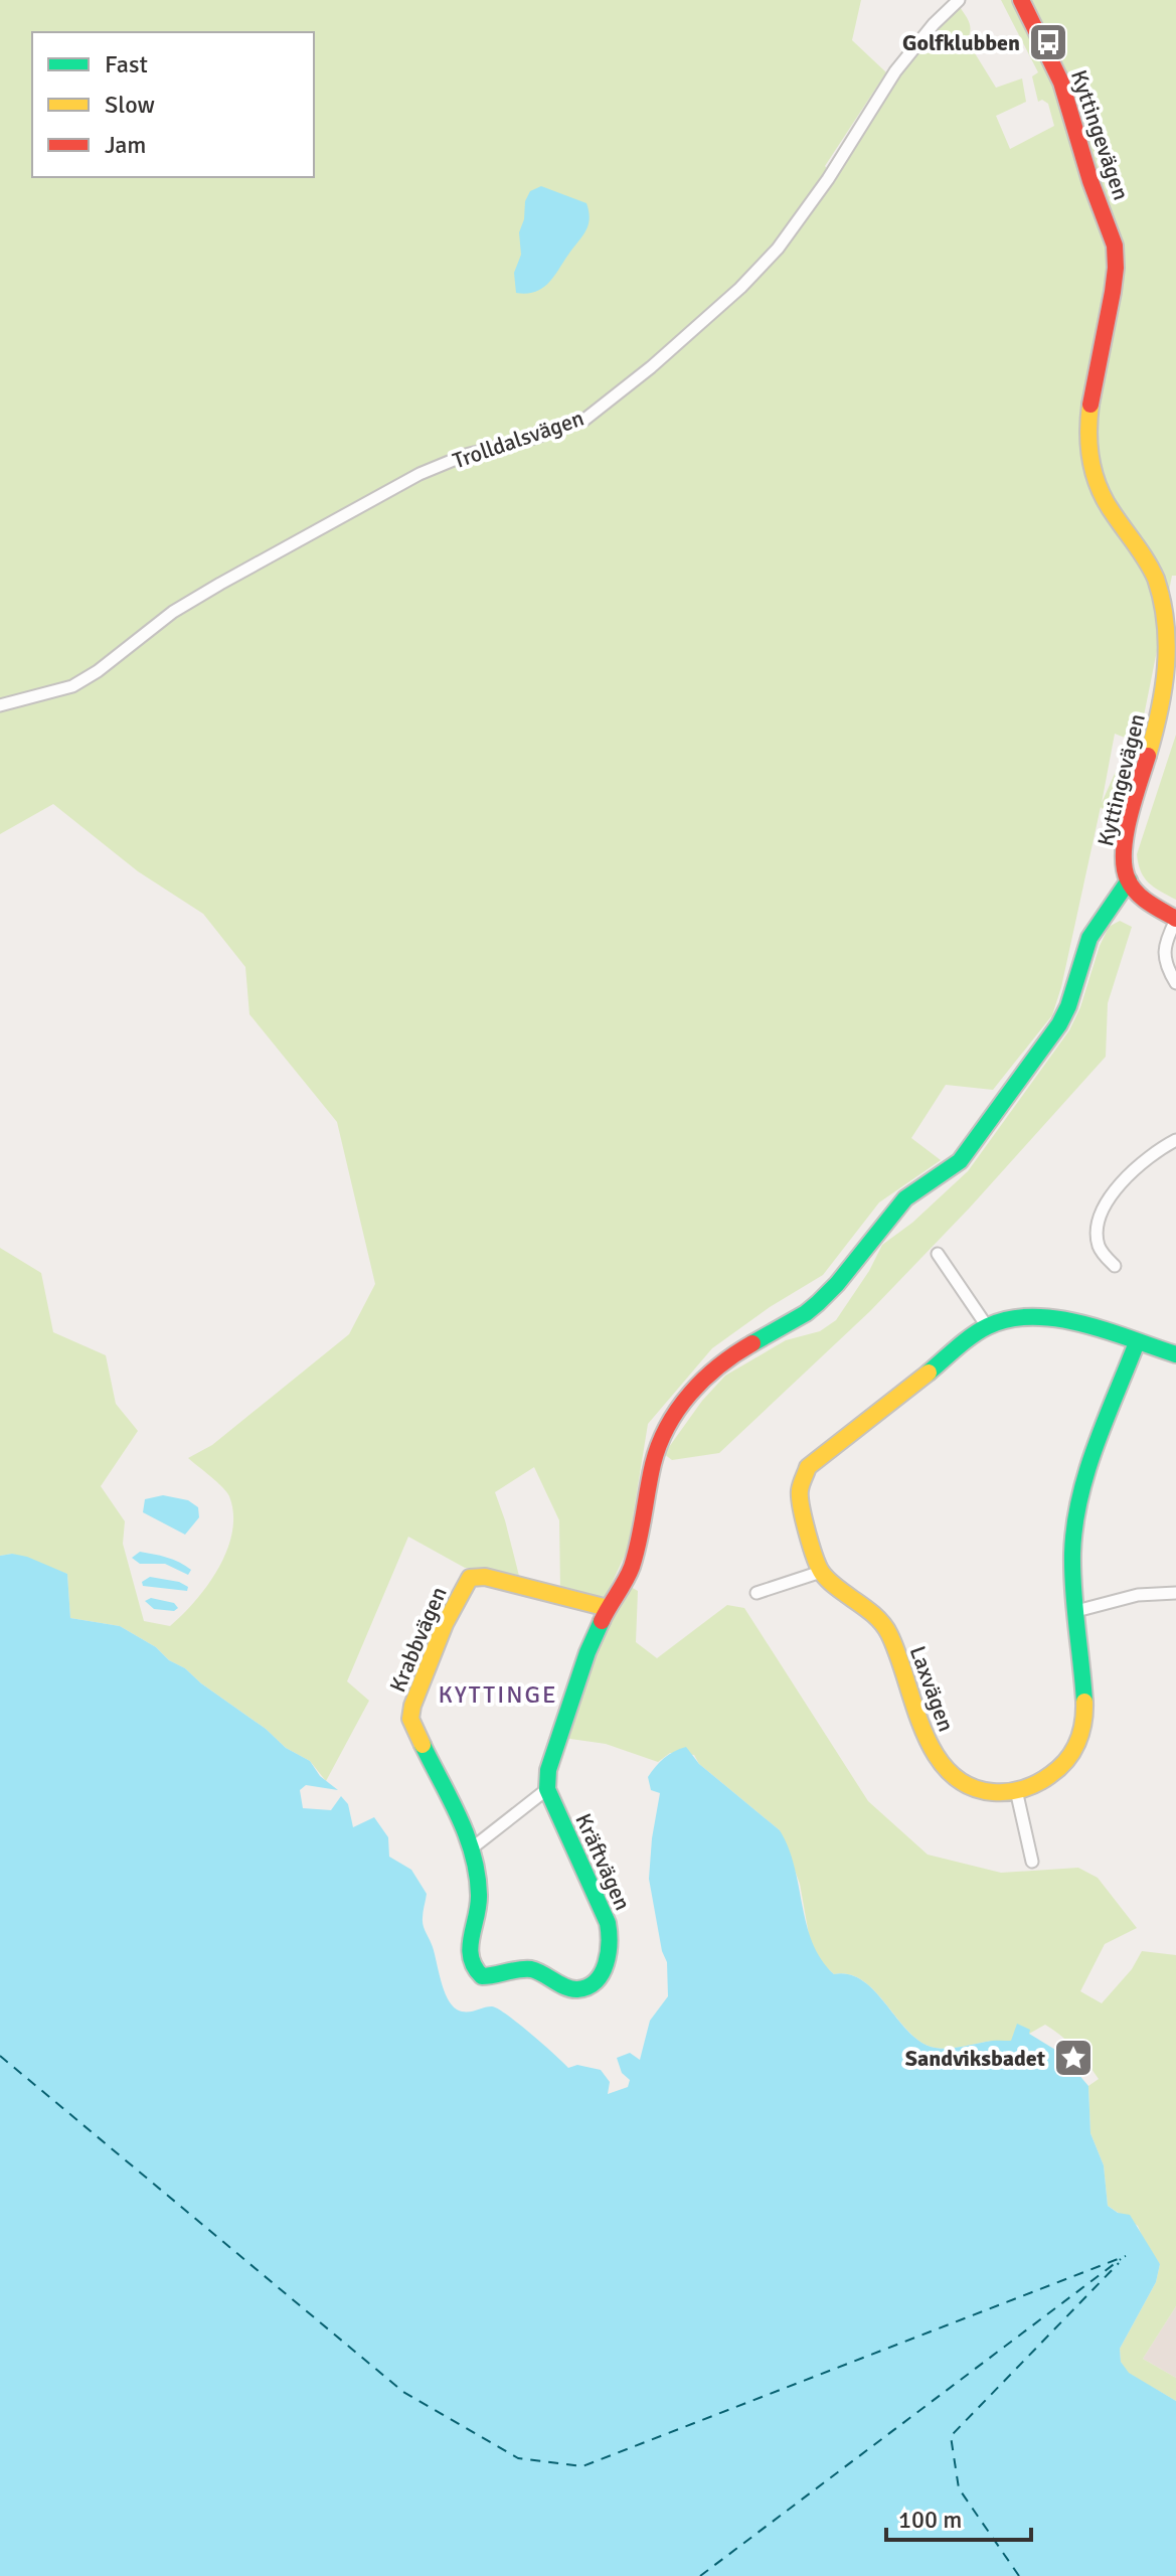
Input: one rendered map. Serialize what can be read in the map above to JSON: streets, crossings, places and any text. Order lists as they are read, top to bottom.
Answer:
{
  "streets": {
    "street": [
      "Kyttingevägen",
      "Trolldalsvägen",
      "Krabbvägen",
      "Laxvägen",
      "Kräftvägen"
    ]
  },
  "crossings": [
    ["Krabbvägen", "Kräftvägen"]
  ],
  "districts": ["KYTTINGE"],
  "places": {
    "bus stop": ["Golfklubben"],
    "place": ["Sandviksbadet"]
  },
  "legend": ["Fast", "Slow", "Jam"],
  "scale_bar": "100 m"
}
